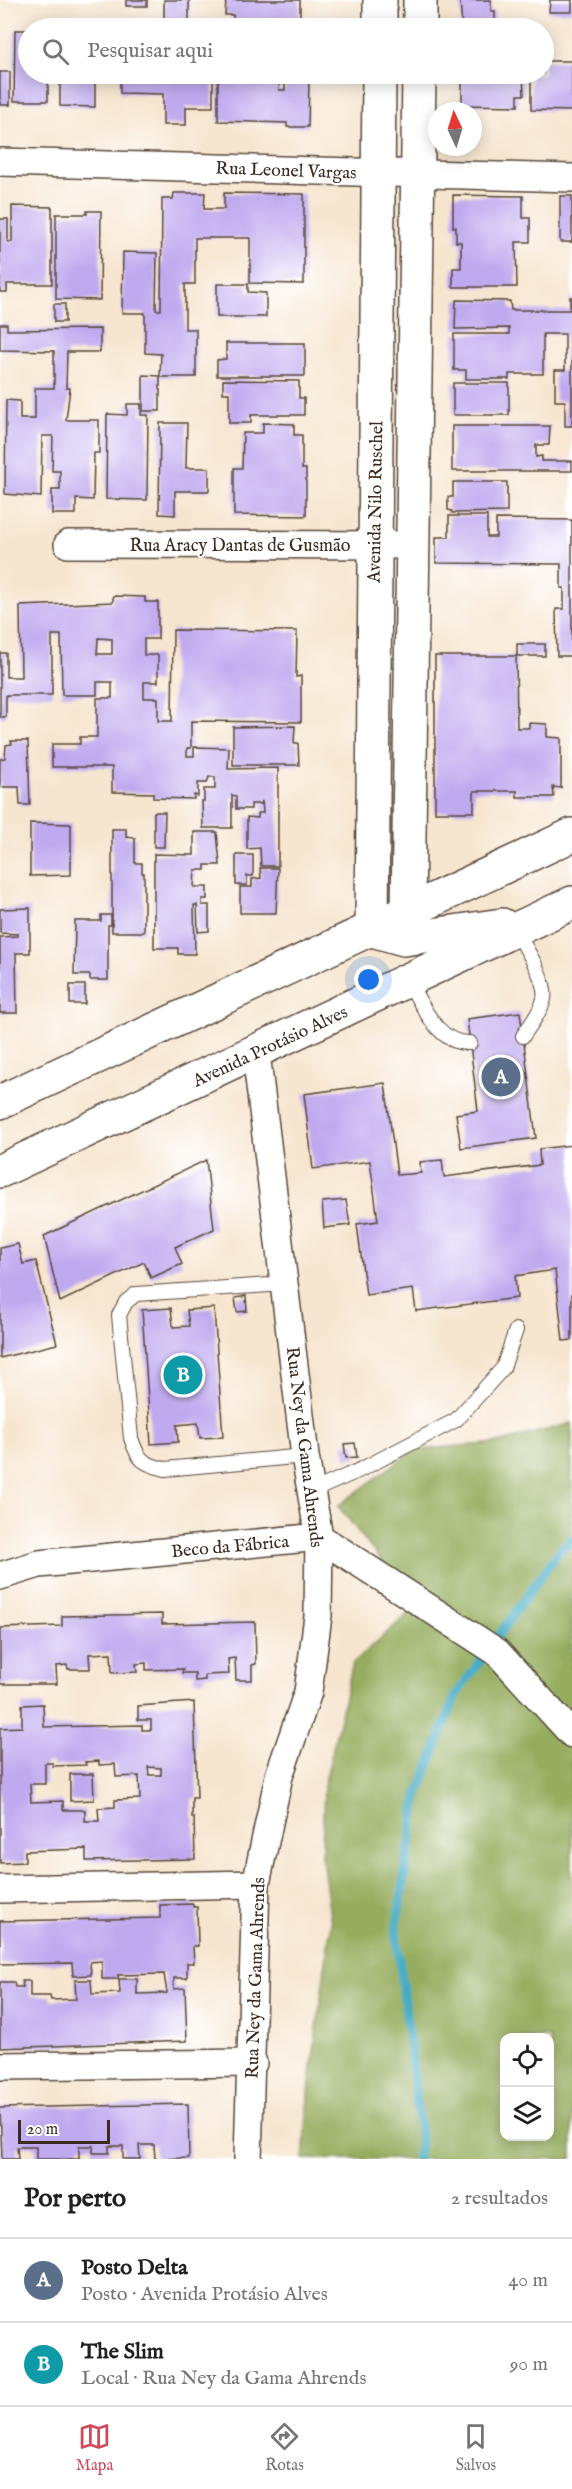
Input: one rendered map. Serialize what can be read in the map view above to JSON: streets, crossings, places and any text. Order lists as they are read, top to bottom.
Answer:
{
  "streets": {
    "street": [
      "Rua Leonel Vargas",
      "Avenida Nilo Ruschel",
      "Rua Aracy Dantas de Gusmão",
      "Avenida Protásio Alves",
      "Rua Ney da Gama Ahrends",
      "Beco da Fábrica"
    ]
  },
  "crossings": [
    ["Rua Leonel Vargas", "Avenida Nilo Ruschel"],
    ["Avenida Nilo Ruschel", "Rua Aracy Dantas de Gusmão"],
    ["Avenida Protásio Alves", "Rua Ney da Gama Ahrends"],
    ["Rua Ney da Gama Ahrends", "Beco da Fábrica"]
  ],
  "scale_bar": "20 m",
  "north": "top",
  "page": {
    "search": "Pesquisar aqui",
    "pins": ["A", "B"],
    "scale": "20 m",
    "heading": ["Por perto", "2 resultados"],
    "list": [
      {
        "mark": "A",
        "name": "Posto Delta",
        "note": "Posto · Avenida Protásio Alves",
        "value": "40 m"
      },
      {
        "mark": "B",
        "name": "The Slim",
        "note": "Local · Rua Ney da Gama Ahrends",
        "value": "90 m"
      }
    ],
    "nav": ["Mapa", "Rotas", "Salvos"]
  }
}
